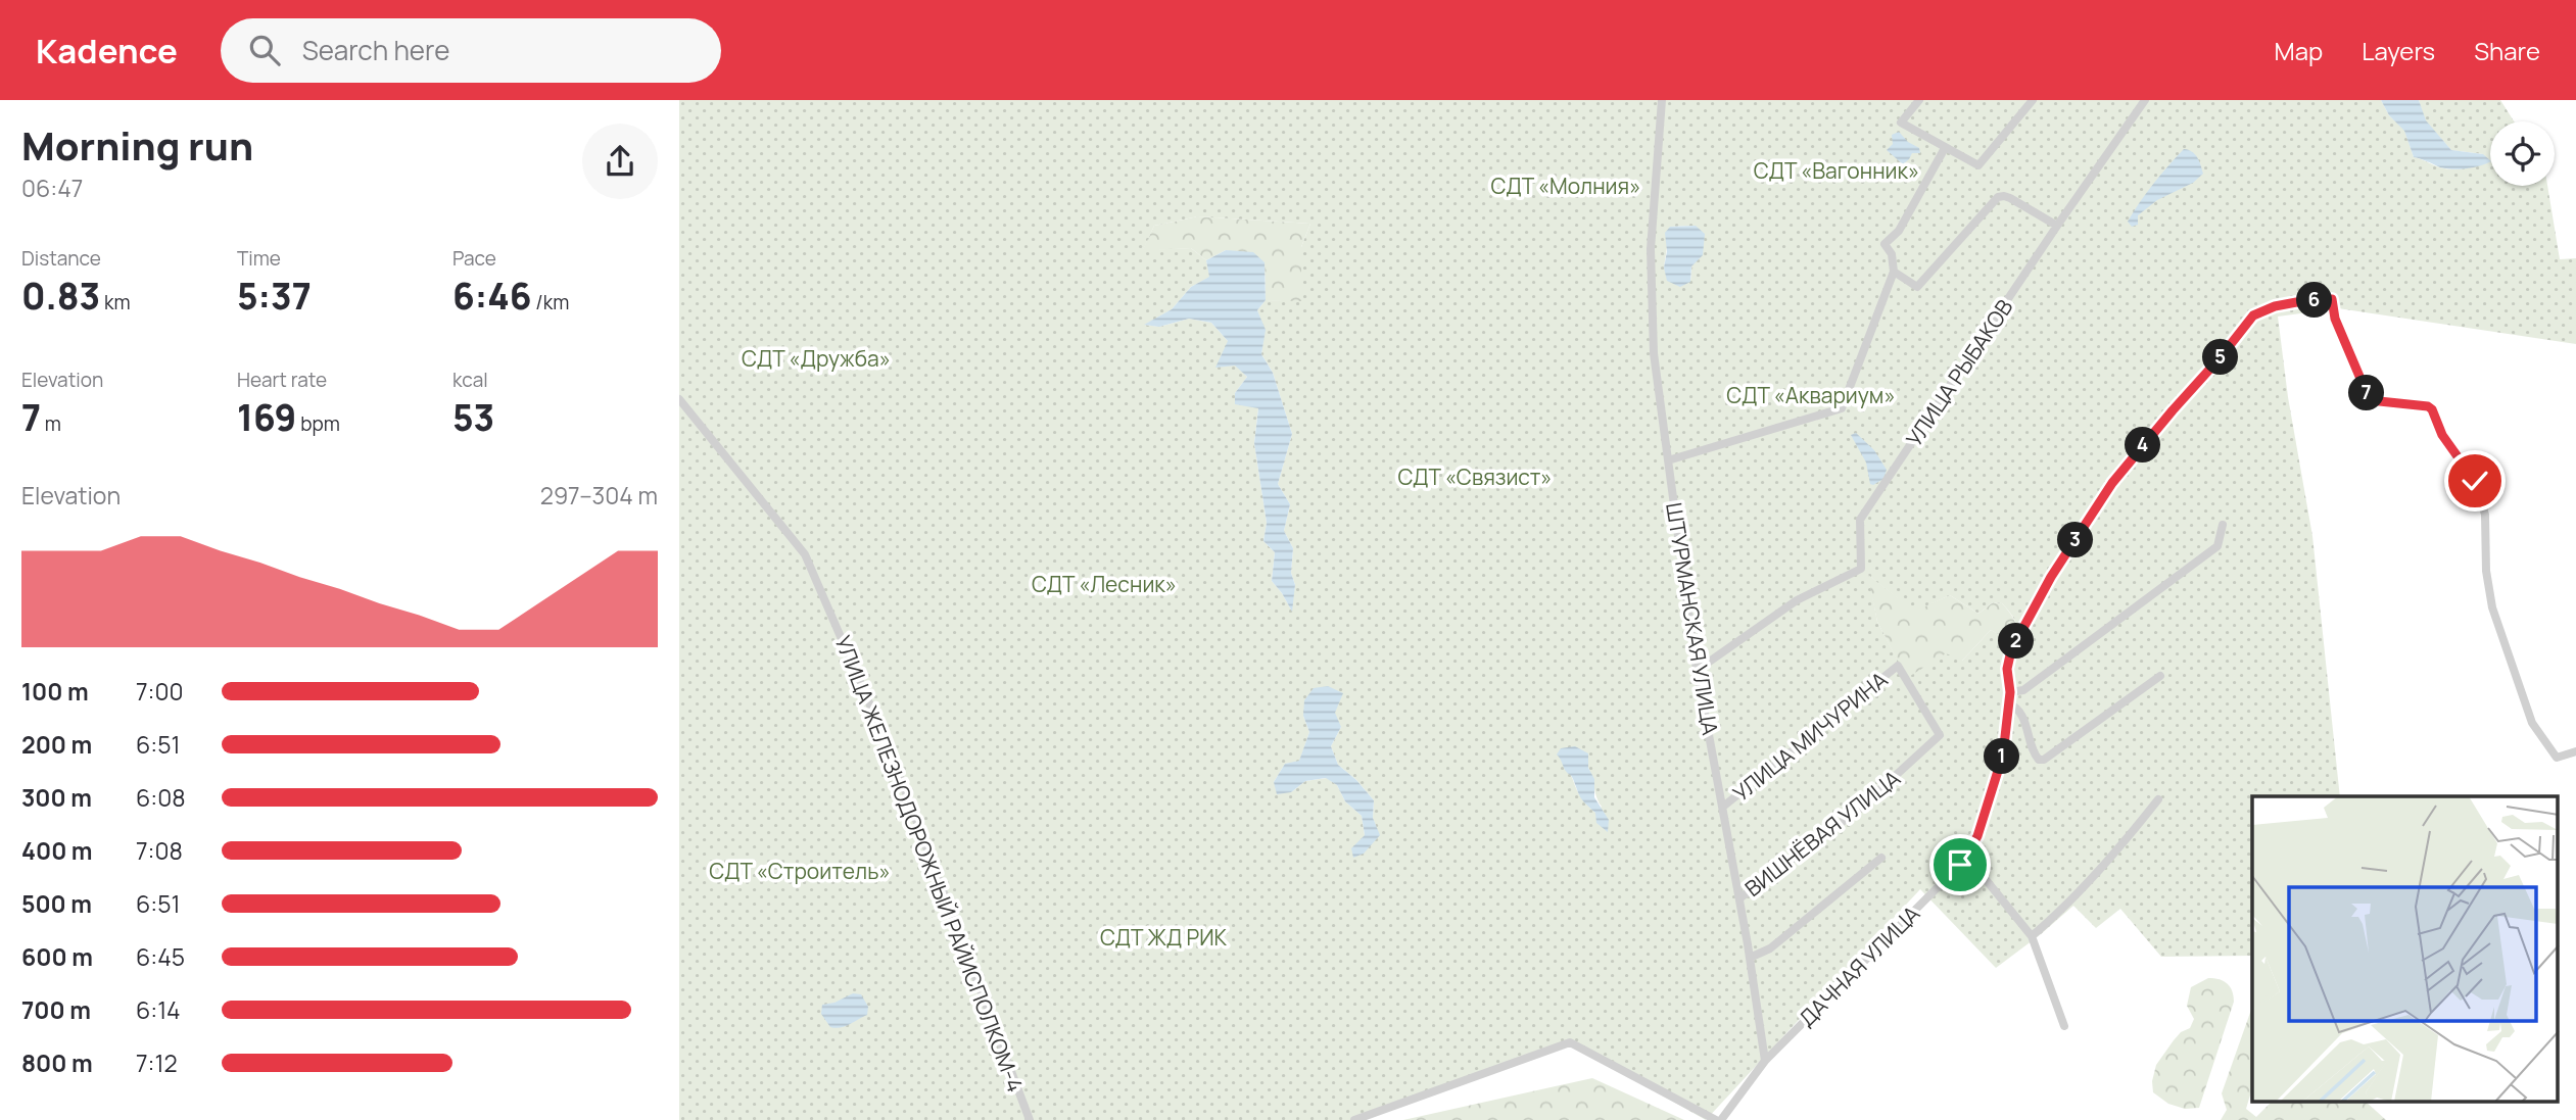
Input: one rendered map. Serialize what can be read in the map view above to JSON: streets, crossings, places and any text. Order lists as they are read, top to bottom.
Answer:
{
  "streets": {
    "street": [
      "УЛИЦА РЫБАКОВ",
      "ШТУРМАНСКАЯ УЛИЦА",
      "УЛИЦА МИЧУРИНА",
      "ВИШНЁВАЯ УЛИЦА",
      "УЛИЦА ЖЕЛЕЗНОДОРОЖНЫЙ РАЙИСПОЛКОМ-4",
      "ДАЧНАЯ УЛИЦА"
    ]
  },
  "crossings": [
    ["УЛИЦА РЫБАКОВ", "ШТУРМАНСКАЯ УЛИЦА"],
    ["ШТУРМАНСКАЯ УЛИЦА", "УЛИЦА МИЧУРИНА"],
    ["ШТУРМАНСКАЯ УЛИЦА", "ВИШНЁВАЯ УЛИЦА"],
    ["ШТУРМАНСКАЯ УЛИЦА", "ДАЧНАЯ УЛИЦА"],
    ["УЛИЦА МИЧУРИНА", "ВИШНЁВАЯ УЛИЦА"]
  ],
  "parks": [
    "СДТ «Вагонник»",
    "СДТ «Молния»",
    "СДТ «Дружба»",
    "СДТ «Аквариум»",
    "СДТ «Связист»",
    "СДТ «Лесник»",
    "СДТ «Строитель»",
    "СДТ ЖД РИК"
  ],
  "page": {
    "header": "Kadence",
    "search": "Search here",
    "nav": ["Map", "Layers", "Share"],
    "heading": ["Morning run", "06:47"],
    "stats": [
      ["Distance", "0.83 km"],
      ["Time", "5:37"],
      ["Pace", "6:46 /km"],
      ["Elevation", "7 m"],
      ["Heart rate", "169 bpm"],
      ["kcal", "53"]
    ],
    "pins": [
      "6",
      "5",
      "7",
      "4",
      "3",
      "2",
      "1"
    ],
    "chart": ["Elevation", "297–304 m"],
    "list": [
      {
        "name": "100 m",
        "note": "7:00"
      },
      {
        "name": "200 m",
        "note": "6:51"
      },
      {
        "name": "300 m",
        "note": "6:08"
      },
      {
        "name": "400 m",
        "note": "7:08"
      },
      {
        "name": "500 m",
        "note": "6:51"
      },
      {
        "name": "600 m",
        "note": "6:45"
      },
      {
        "name": "700 m",
        "note": "6:14"
      },
      {
        "name": "800 m",
        "note": "7:12"
      }
    ]
  }
}
